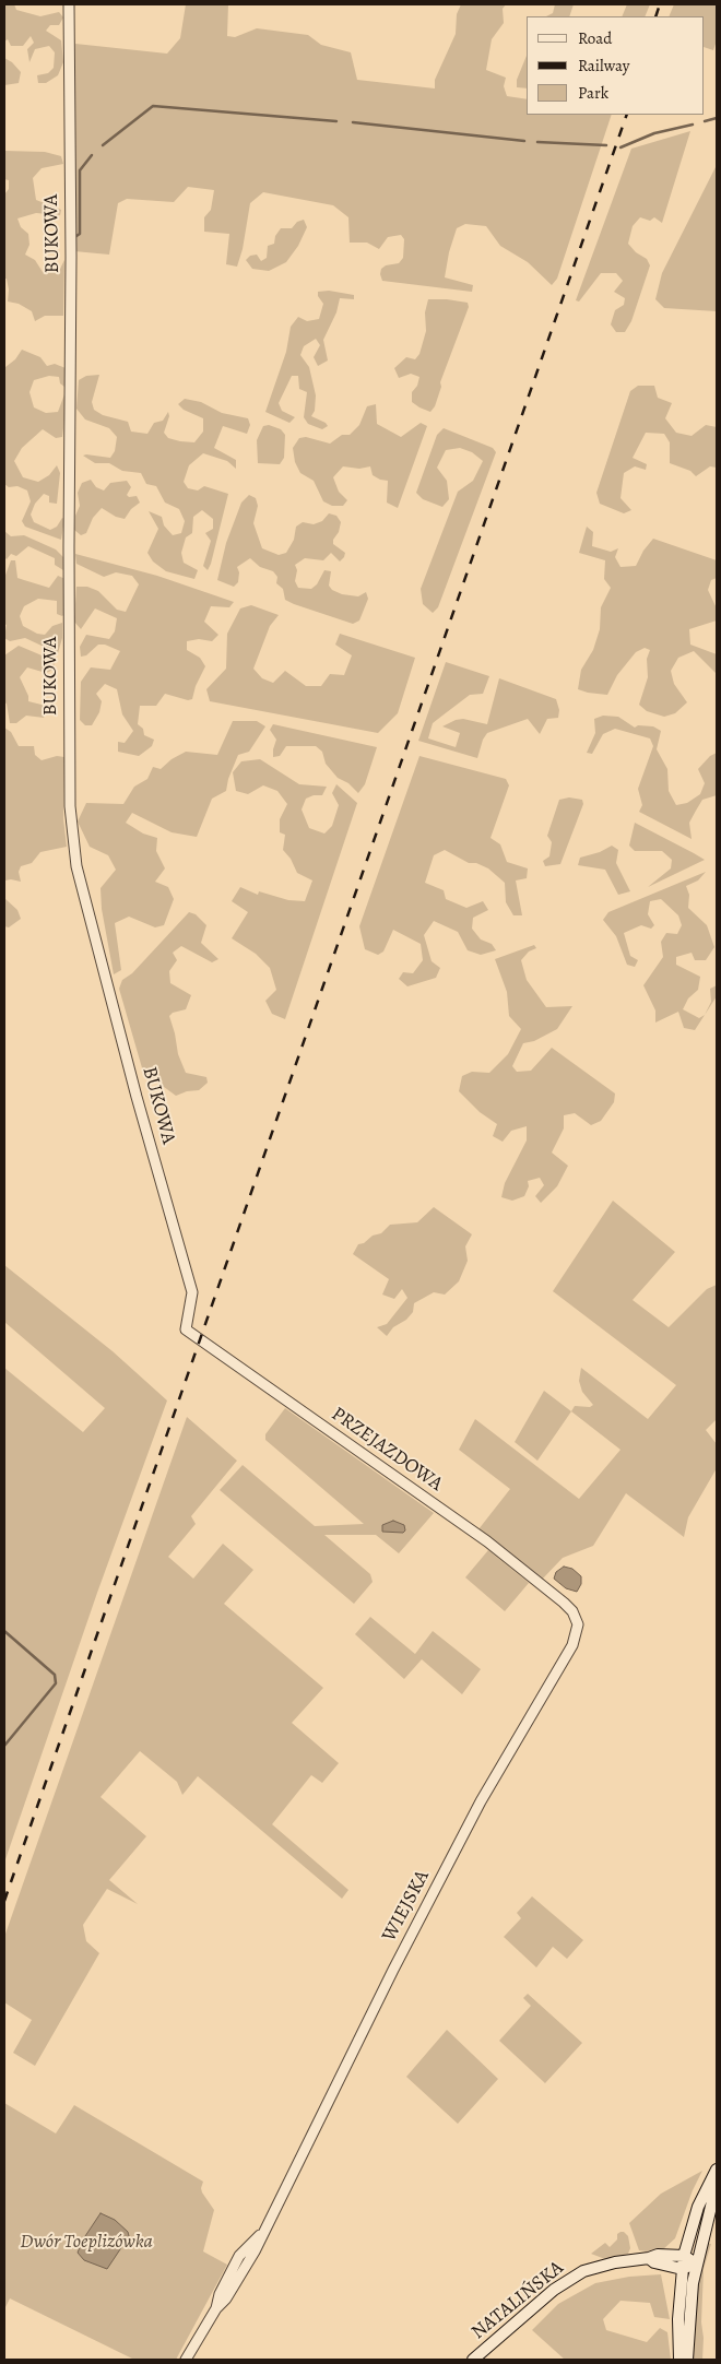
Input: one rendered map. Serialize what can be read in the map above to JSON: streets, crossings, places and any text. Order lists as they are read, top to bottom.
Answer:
{
  "streets": {
    "main road": ["NATALIŃSKA"],
    "street": ["BUKOWA", "PRZEJAZDOWA", "WIEJSKA"]
  },
  "crossings": [
    ["BUKOWA", "PRZEJAZDOWA"],
    ["PRZEJAZDOWA", "WIEJSKA"]
  ],
  "parks": ["Dwór Toeplizówka"],
  "legend": ["Road", "Railway", "Park"]
}
